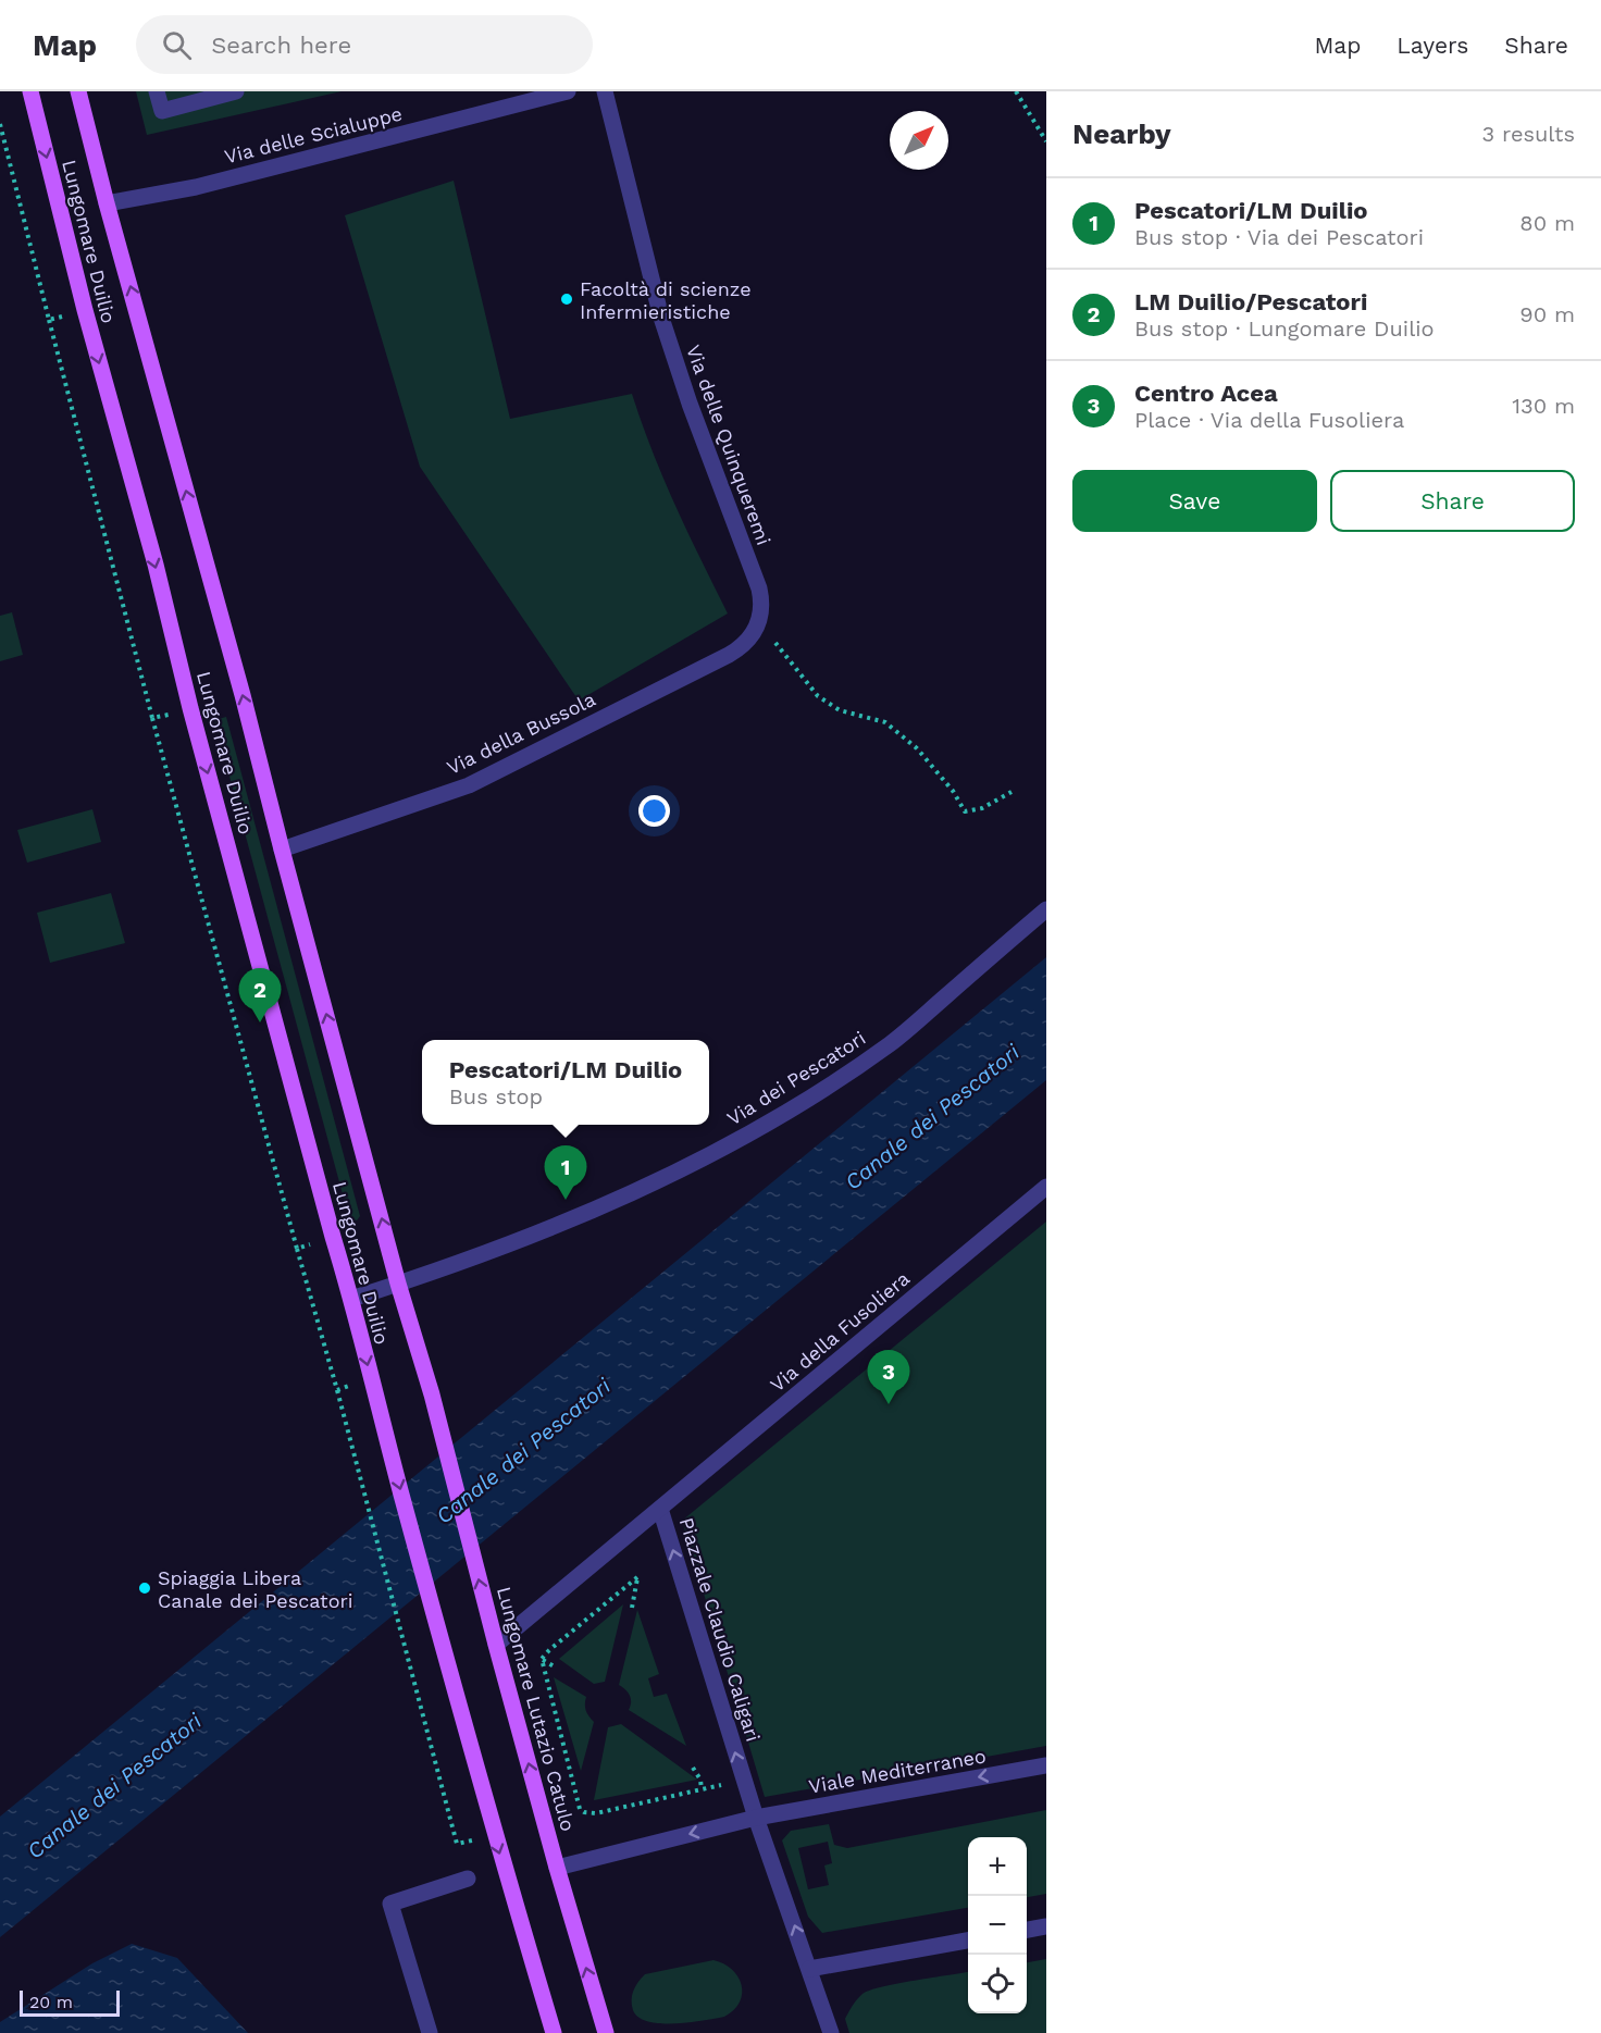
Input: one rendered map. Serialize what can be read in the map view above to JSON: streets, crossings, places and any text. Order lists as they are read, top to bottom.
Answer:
{
  "streets": {
    "main road": ["Lungomare Duilio", "Lungomare Lutazio Catulo"],
    "street": [
      "Via delle Scialuppe",
      "Via delle Quinqueremi",
      "Via della Bussola",
      "Via dei Pescatori",
      "Via della Fusoliera",
      "Piazzale Claudio Caligari",
      "Viale Mediterraneo"
    ]
  },
  "crossings": [
    ["Via delle Scialuppe", "Lungomare Duilio"],
    ["Lungomare Duilio", "Via della Bussola"],
    ["Lungomare Duilio", "Via dei Pescatori"],
    ["Lungomare Duilio", "Lungomare Lutazio Catulo"],
    ["Via delle Quinqueremi", "Via della Bussola"],
    ["Via della Fusoliera", "Piazzale Claudio Caligari"],
    ["Piazzale Claudio Caligari", "Lungomare Lutazio Catulo"],
    ["Piazzale Claudio Caligari", "Viale Mediterraneo"]
  ],
  "one_way": ["Piazzale Claudio Caligari", "Lungomare Lutazio Catulo", "Viale Mediterraneo"],
  "water": ["Canale dei Pescatori"],
  "places": ["Facoltà di scienze Infermieristiche", "Spiaggia Libera Canale dei Pescatori"],
  "scale_bar": "20 m",
  "north": "top right",
  "page": {
    "header": "Map",
    "search": "Search here",
    "nav": ["Map", "Layers", "Share"],
    "heading": ["Nearby", "3 results"],
    "list": [
      {
        "mark": "1",
        "name": "Pescatori/LM Duilio",
        "note": "Bus stop · Via dei Pescatori",
        "value": "80 m"
      },
      {
        "mark": "2",
        "name": "LM Duilio/Pescatori",
        "note": "Bus stop · Lungomare Duilio",
        "value": "90 m"
      },
      {
        "mark": "3",
        "name": "Centro Acea",
        "note": "Place · Via della Fusoliera",
        "value": "130 m"
      }
    ],
    "buttons": ["Save", "Share"],
    "pins": ["2", "1", "3"],
    "popup": ["Pescatori/LM Duilio", "Bus stop"],
    "map_buttons": ["+", "−"],
    "scale": "20 m"
  }
}
